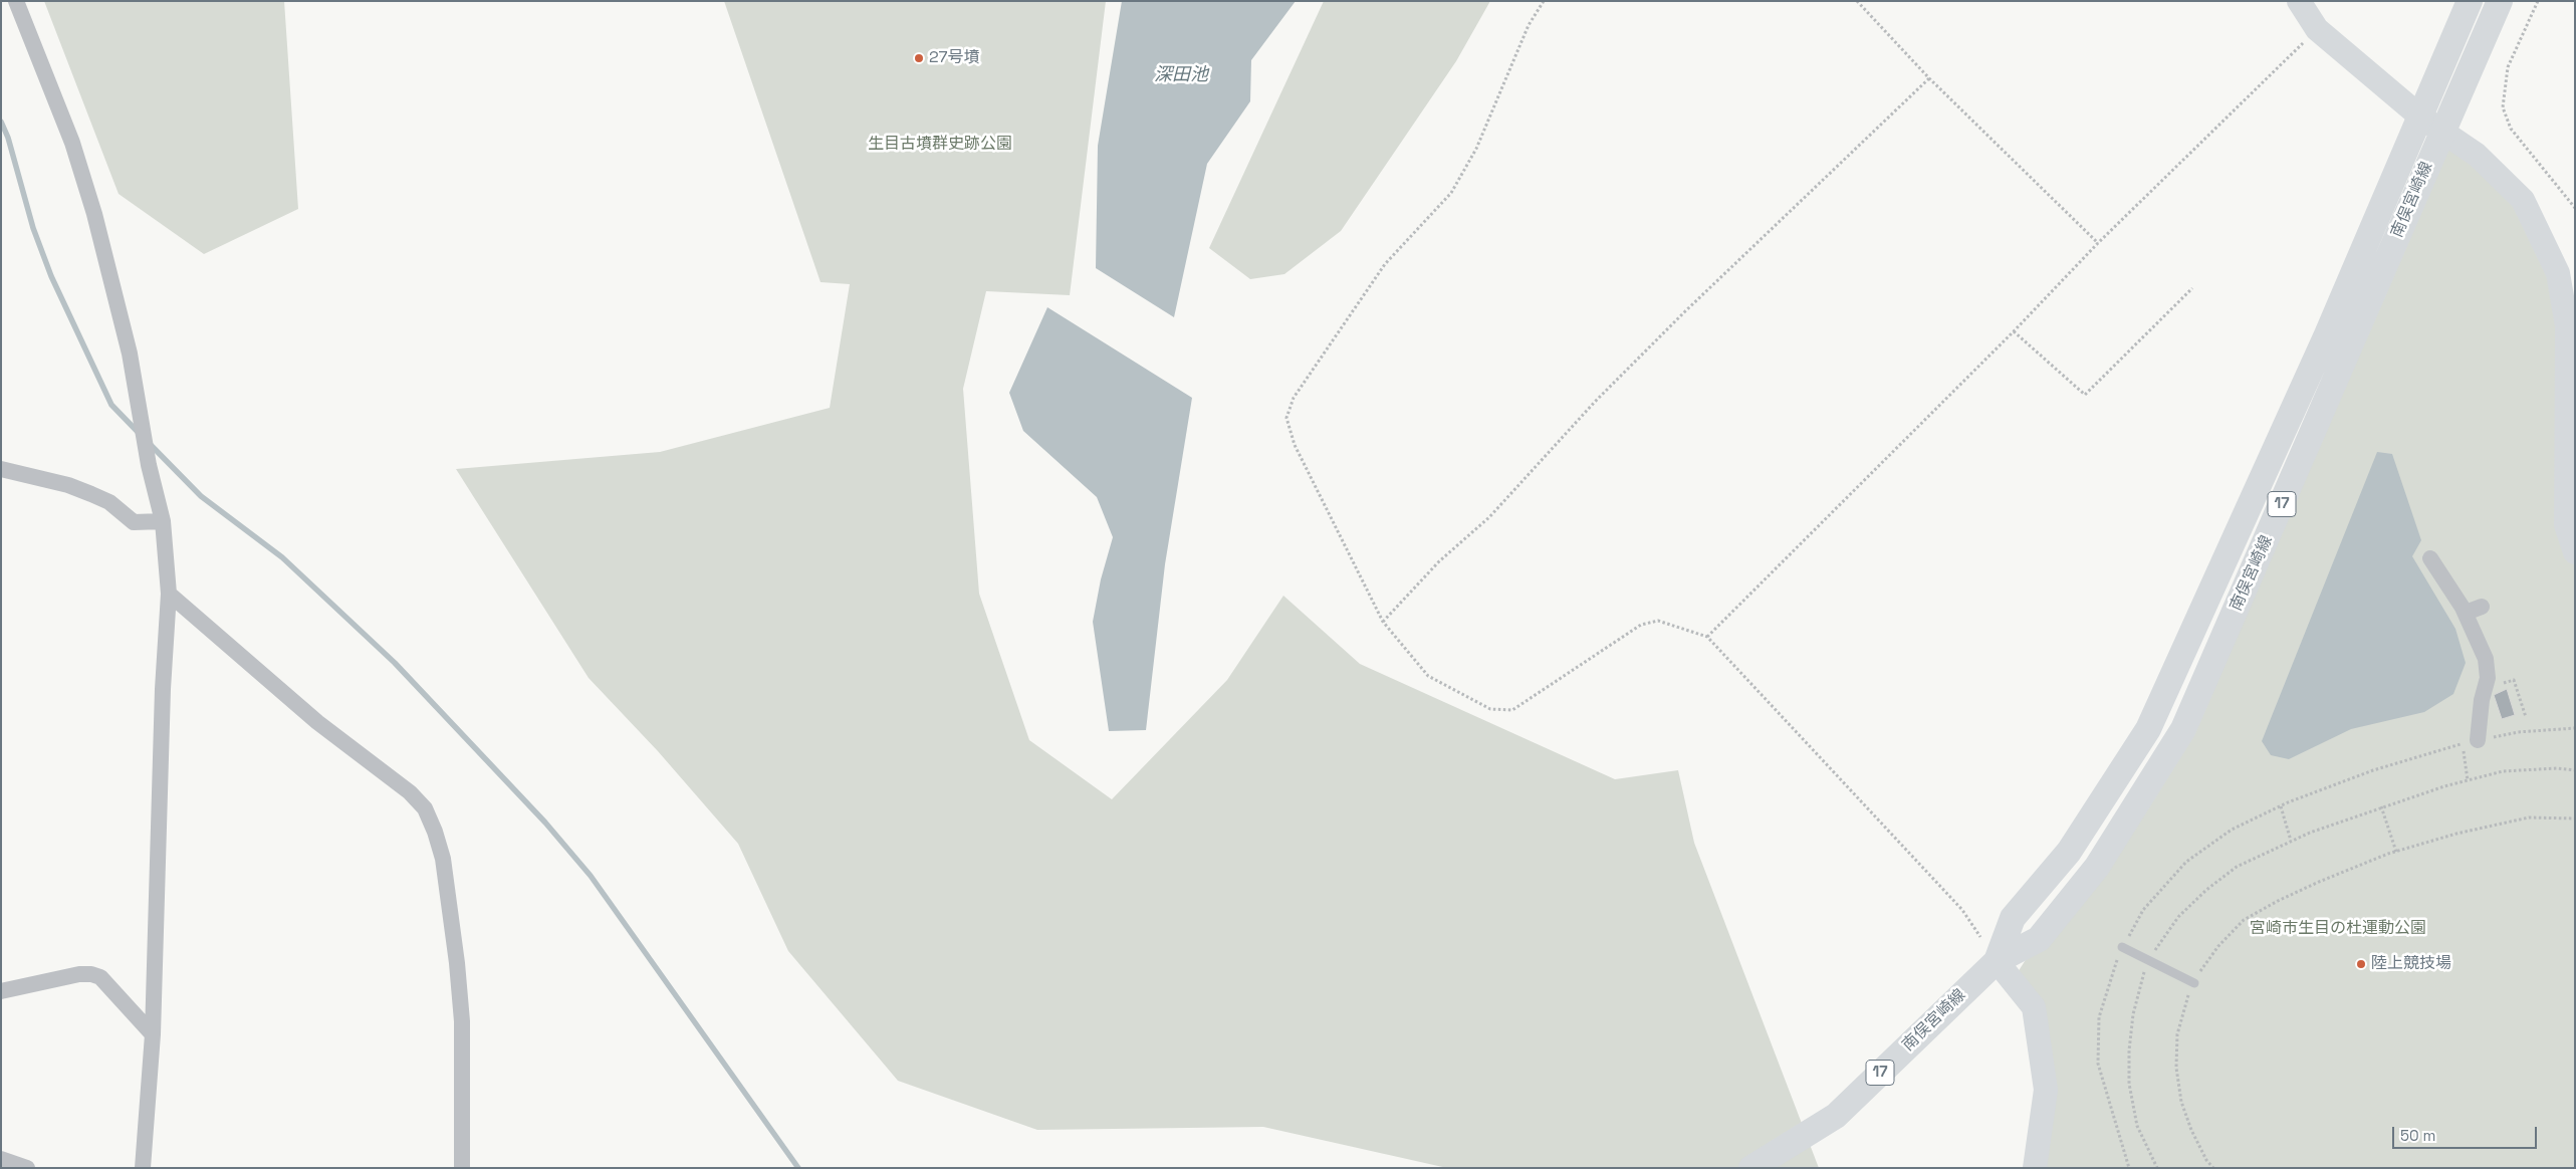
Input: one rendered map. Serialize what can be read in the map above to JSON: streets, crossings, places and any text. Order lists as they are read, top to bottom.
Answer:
{
  "streets": {
    "main road": ["南俣宮崎線", "17"]
  },
  "water": ["深田池"],
  "parks": ["生目古墳群史跡公園", "宮崎市生目の杜運動公園"],
  "places": ["27号墳", "陸上競技場"],
  "scale_bar": "50 m"
}
